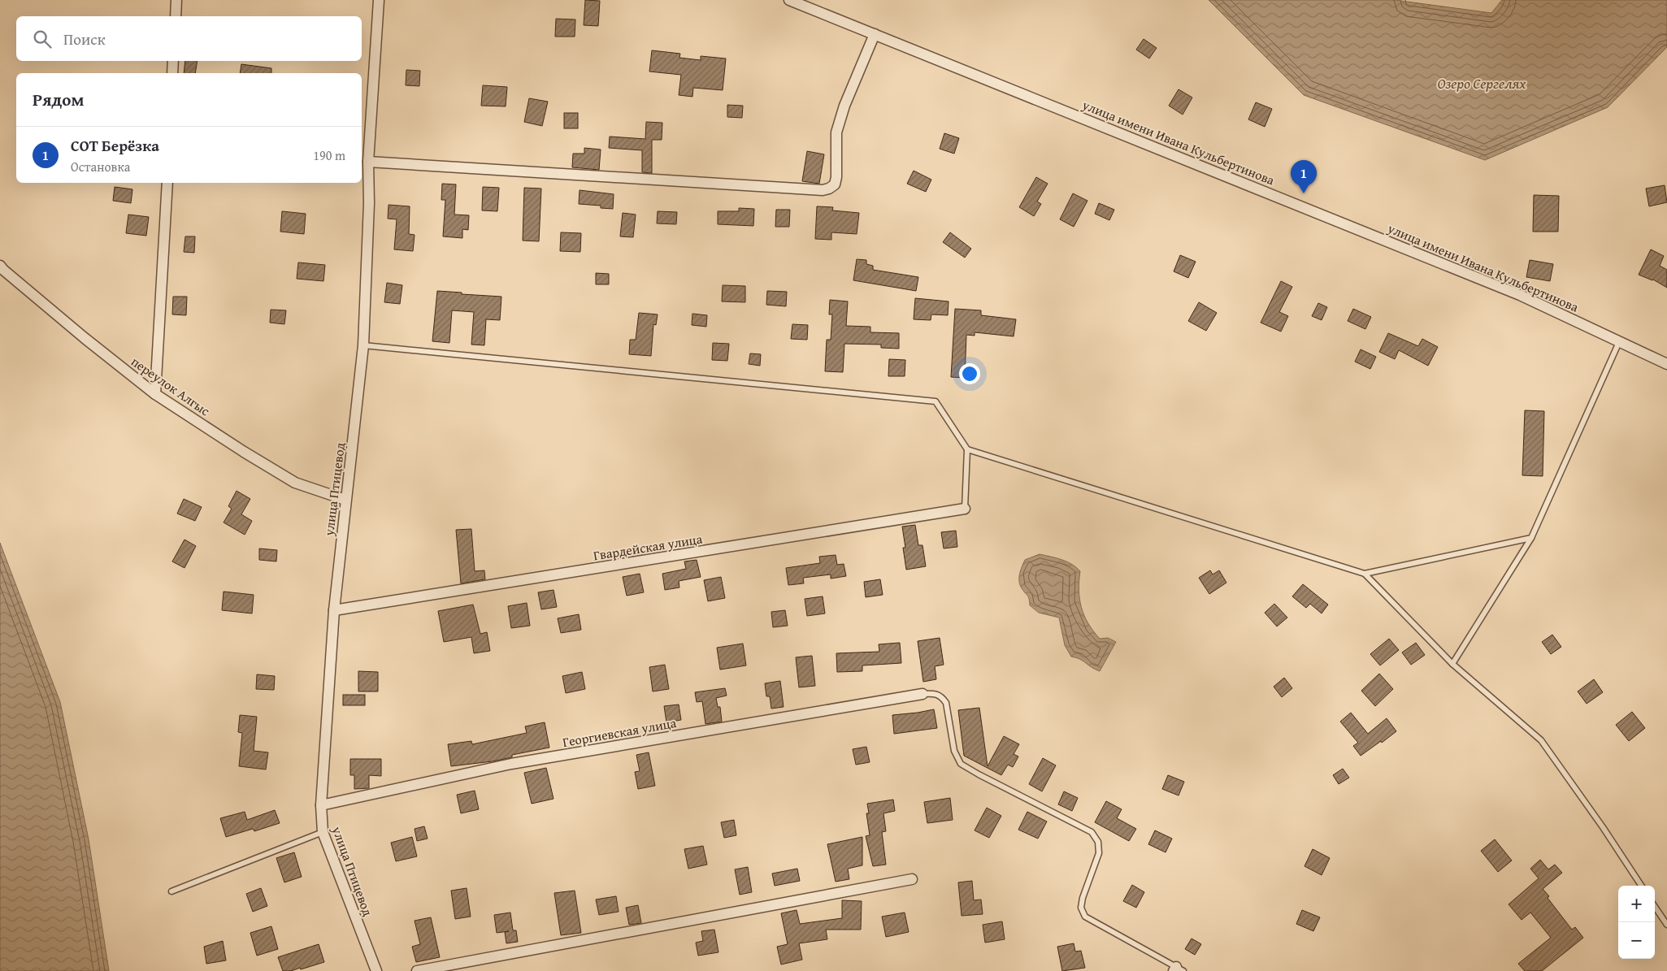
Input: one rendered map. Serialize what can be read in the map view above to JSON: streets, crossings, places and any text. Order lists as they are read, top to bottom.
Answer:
{
  "streets": {
    "street": [
      "улица имени Ивана Кульбертинова",
      "переулок Алгыс",
      "улица Птицевод",
      "Гвардейская улица",
      "Георгиевская улица"
    ]
  },
  "crossings": [
    ["переулок Алгыс", "улица Птицевод"],
    ["улица Птицевод", "Гвардейская улица"],
    ["улица Птицевод", "Георгиевская улица"]
  ],
  "water": ["Озеро Сергелях"],
  "page": {
    "search": "Поиск",
    "heading": "Рядом",
    "list": [
      {
        "mark": "1",
        "name": "СОТ Берёзка",
        "note": "Остановка",
        "value": "190 m"
      }
    ],
    "pins": "1",
    "map_buttons": ["+", "−"]
  }
}
